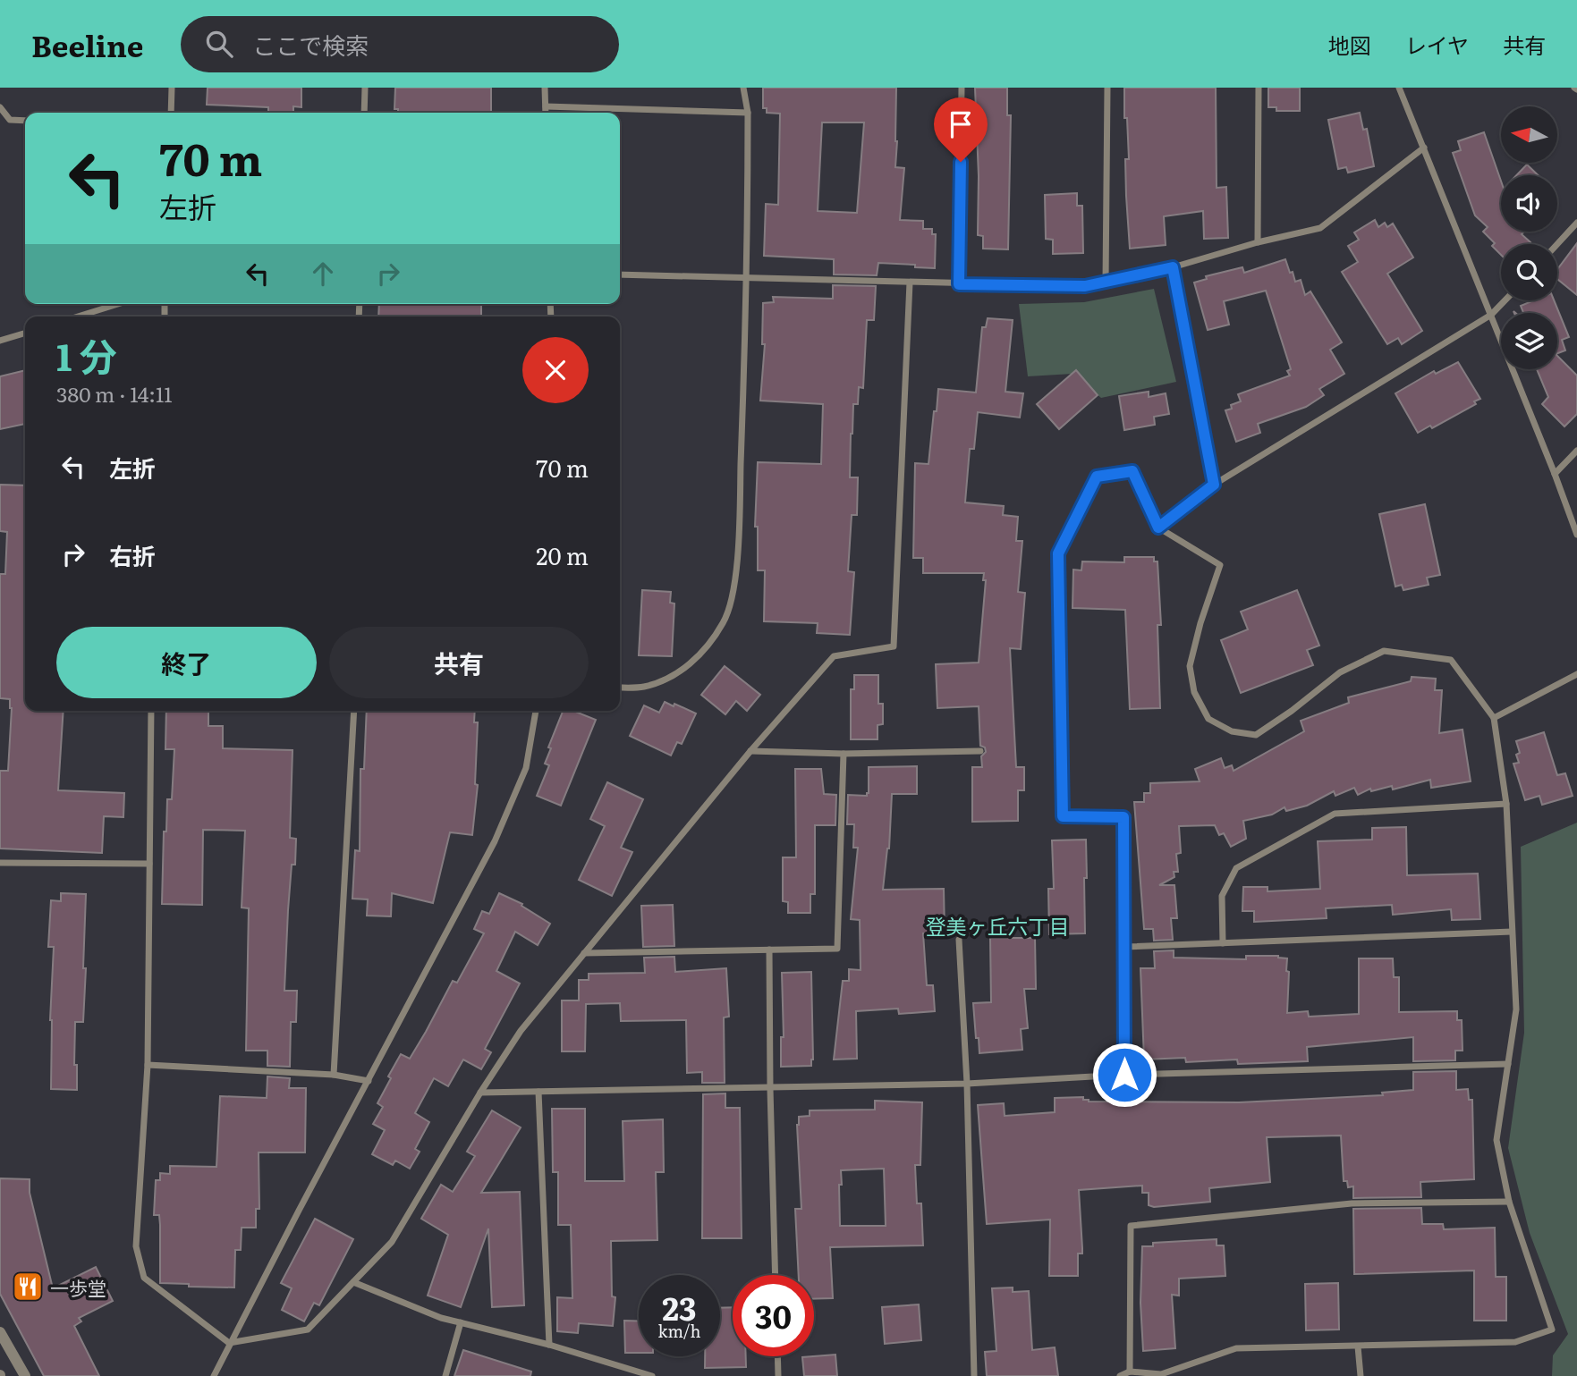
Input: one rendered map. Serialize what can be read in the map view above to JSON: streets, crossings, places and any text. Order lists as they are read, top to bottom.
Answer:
{
  "districts": ["登美ヶ丘六丁目"],
  "places": {
    "restaurant": ["一歩堂"]
  },
  "north": "left",
  "page": {
    "header": "Beeline",
    "search": "ここで検索",
    "nav": ["地図", "レイヤ", "共有"],
    "turn": ["70 m", "左折"],
    "heading": ["1 分", "380 m · 14:11"],
    "list": [
      {
        "name": "左折",
        "value": "70 m"
      },
      {
        "name": "右折",
        "value": "20 m"
      }
    ],
    "buttons": ["終了", "共有"],
    "speed": "23 km/h",
    "limit": "30"
  }
}
